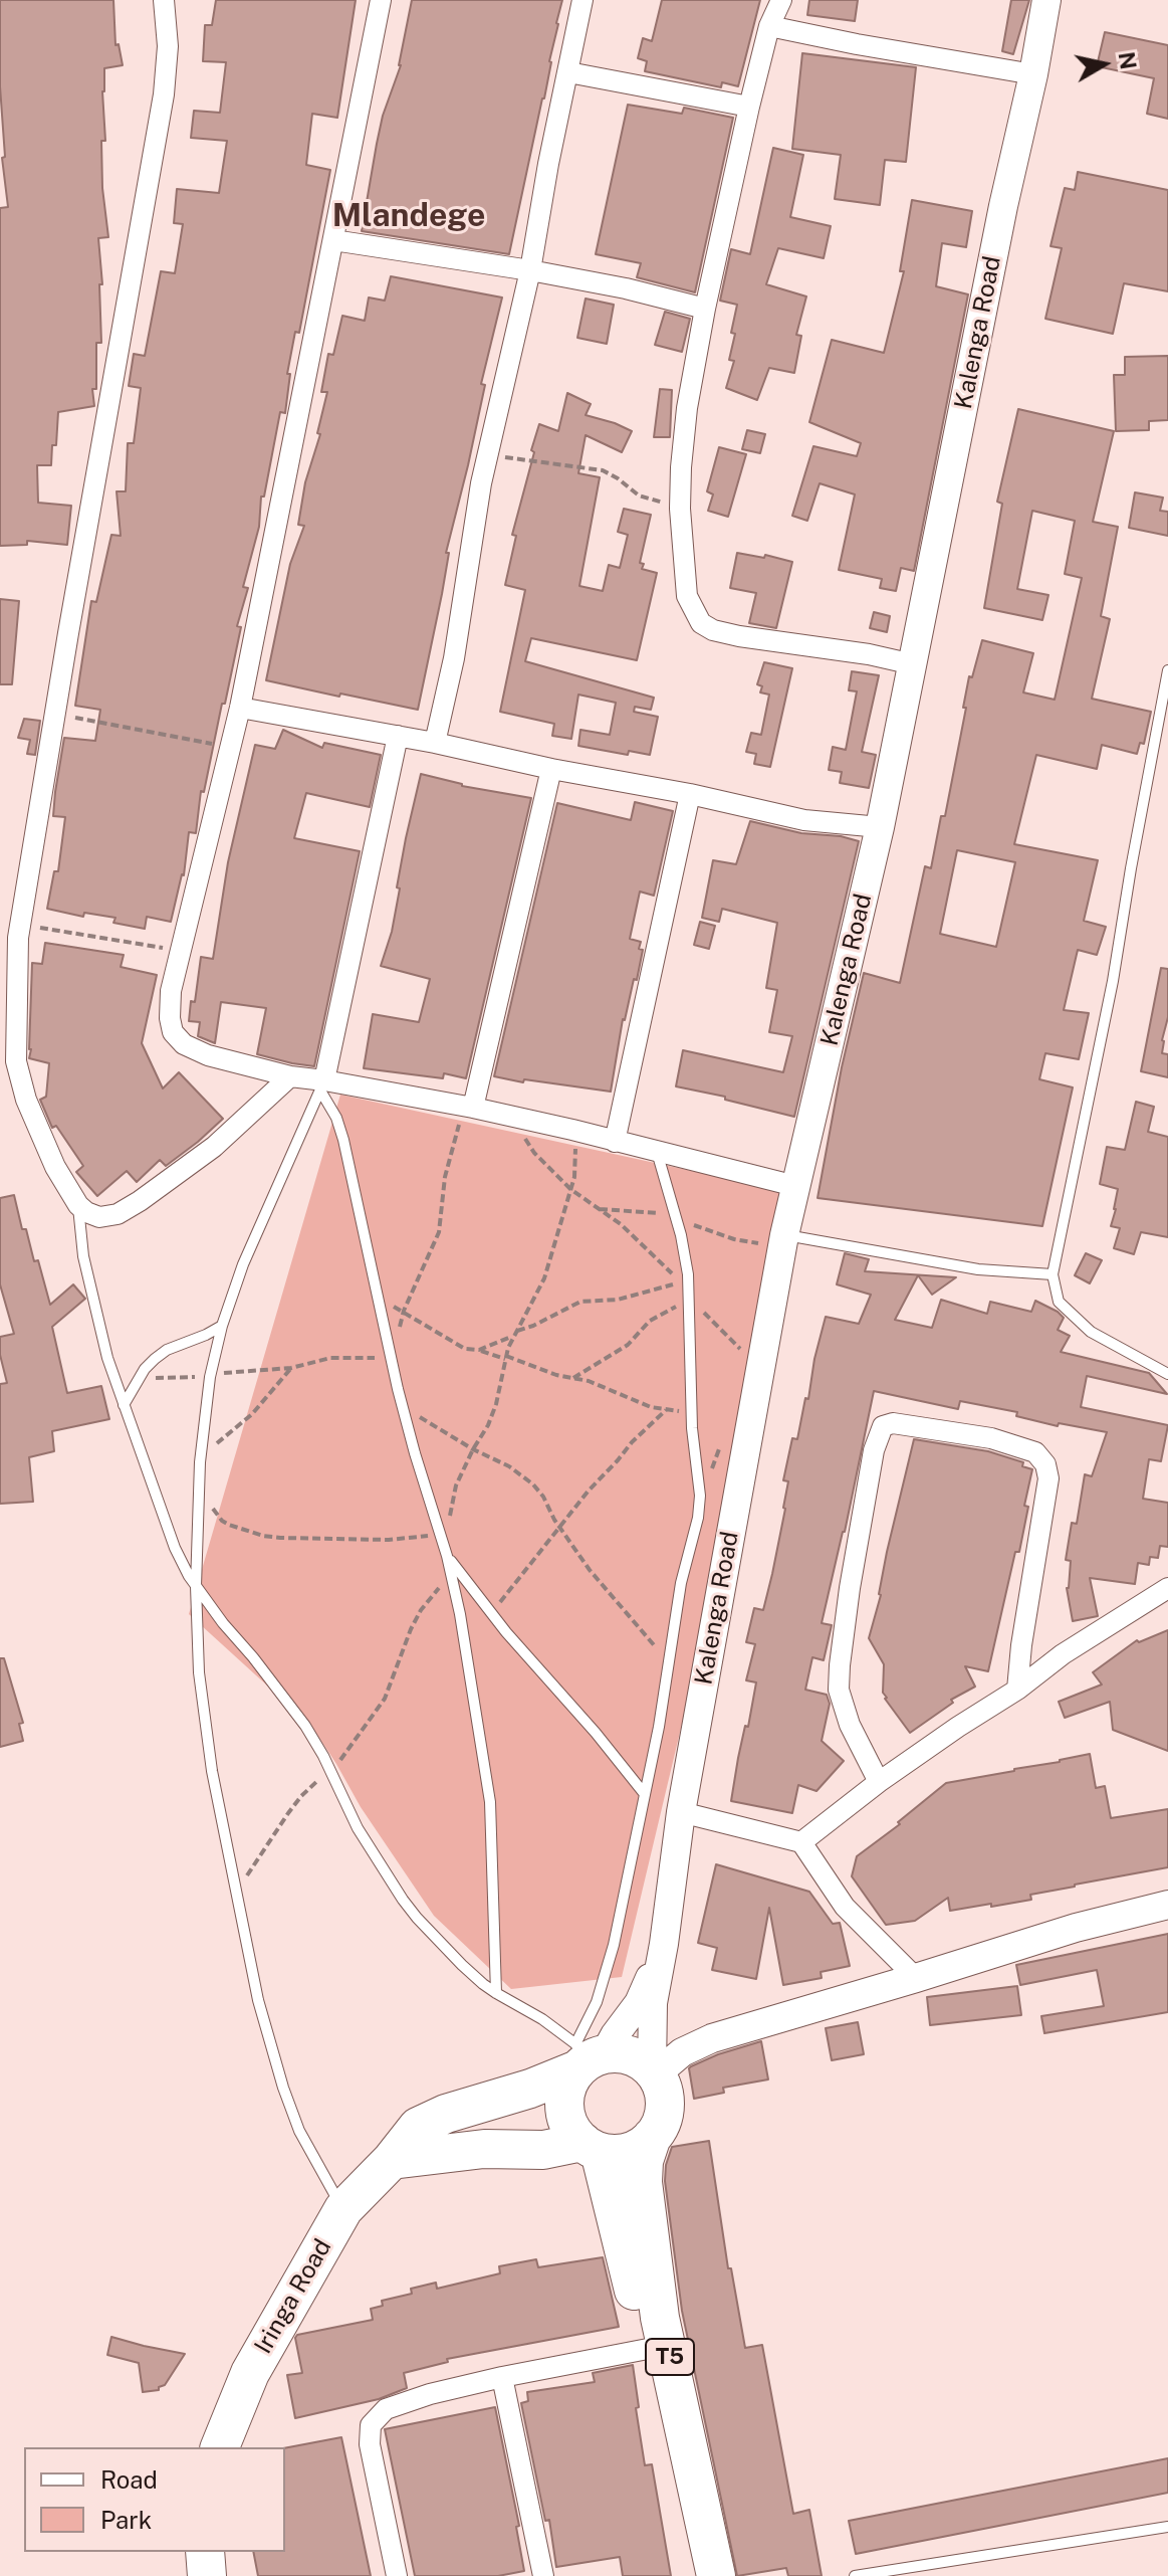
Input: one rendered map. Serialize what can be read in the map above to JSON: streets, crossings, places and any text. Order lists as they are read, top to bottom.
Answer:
{
  "streets": {
    "highway": ["Iringa Road", "T5"],
    "main road": ["Kalenga Road"]
  },
  "crossings": [
    ["Kalenga Road", "Iringa Road"],
    ["Kalenga Road", "T5"],
    ["Iringa Road", "T5"]
  ],
  "districts": ["Mlandege"],
  "legend": ["Road", "Park"],
  "north": "right"
}
